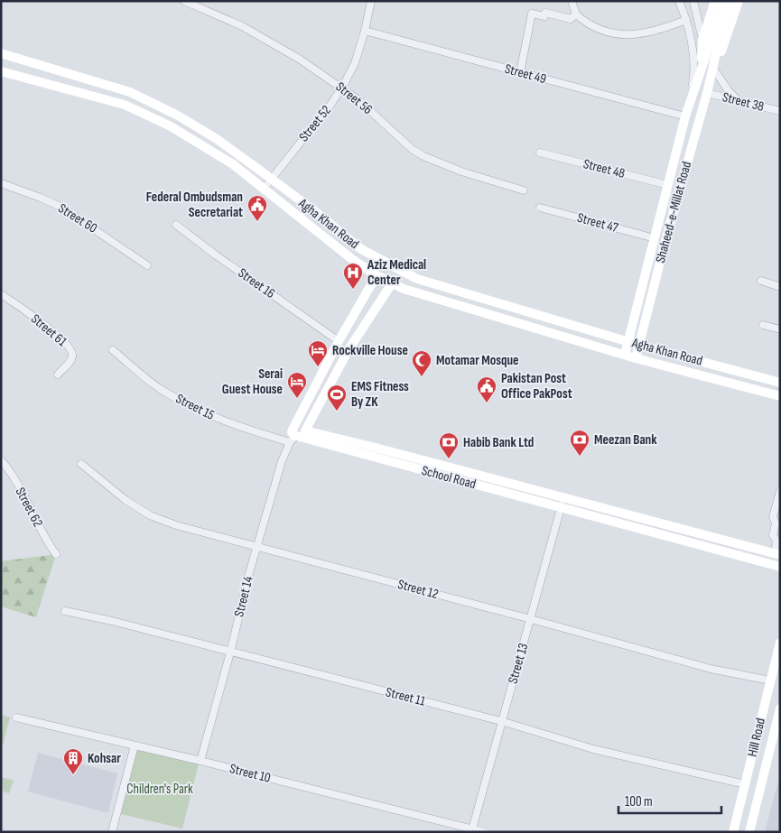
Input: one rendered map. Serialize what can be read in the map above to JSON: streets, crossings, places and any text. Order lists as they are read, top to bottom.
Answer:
{
  "streets": {
    "street": [
      "Street 49",
      "Street 56",
      "Street 38",
      "Street 52",
      "Street 48",
      "Shaheed-e-Millat Road",
      "Street 60",
      "Street 47",
      "Agha Khan Road",
      "Street 16",
      "Street 61",
      "Street 15",
      "School Road",
      "Street 62",
      "Street 12",
      "Street 14",
      "Street 13",
      "Street 11",
      "Hill Road",
      "Street 10"
    ]
  },
  "crossings": [
    ["Street 49", "Street 52"],
    ["Street 49", "Shaheed-e-Millat Road"],
    ["Street 56", "Street 52"],
    ["Street 38", "Shaheed-e-Millat Road"],
    ["Street 52", "Agha Khan Road"],
    ["Street 48", "Shaheed-e-Millat Road"],
    ["Shaheed-e-Millat Road", "Street 47"],
    ["Shaheed-e-Millat Road", "Agha Khan Road"],
    ["Street 15", "School Road"],
    ["Street 15", "Street 14"],
    ["School Road", "Street 14"],
    ["School Road", "Street 13"],
    ["Street 12", "Street 14"],
    ["Street 12", "Street 13"],
    ["Street 12", "Hill Road"],
    ["Street 14", "Street 11"],
    ["Street 14", "Street 10"],
    ["Street 13", "Street 11"],
    ["Street 13", "Street 10"],
    ["Street 11", "Hill Road"]
  ],
  "parks": ["Children's Park"],
  "places": {
    "public building": ["Federal Ombudsman Secretariat", "Pakistan Post Office PakPost"],
    "hospital": ["Aziz Medical Center"],
    "hotel": ["Rockville House", "Serai Guest House"],
    "mosque": ["Motamar Mosque"],
    "sports": ["EMS Fitness By ZK"],
    "bank": ["Meezan Bank", "Habib Bank Ltd"],
    "building": ["Kohsar"]
  },
  "scale_bar": "100 m"
}
